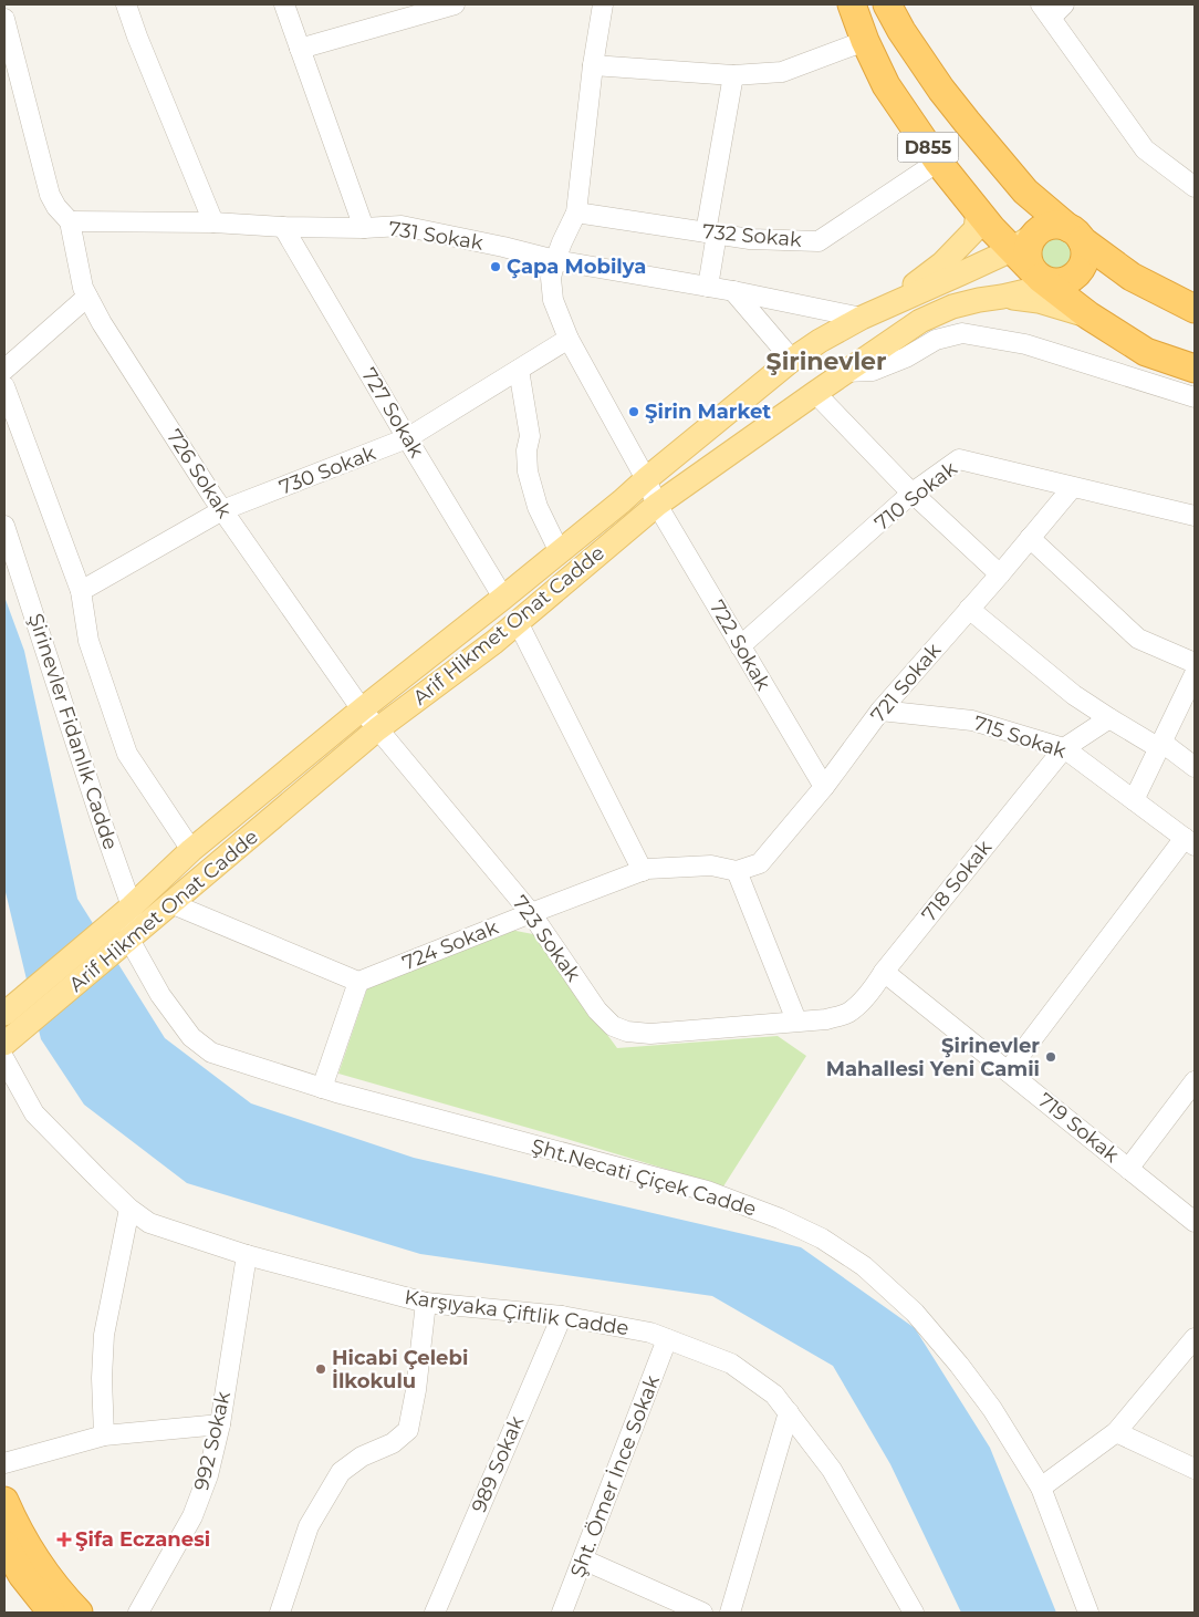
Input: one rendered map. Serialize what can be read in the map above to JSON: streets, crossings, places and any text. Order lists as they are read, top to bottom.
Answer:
{
  "streets": {
    "highway": ["D855"],
    "main road": ["Arif Hikmet Onat Cadde"],
    "street": [
      "731 Sokak",
      "732 Sokak",
      "727 Sokak",
      "730 Sokak",
      "726 Sokak",
      "710 Sokak",
      "722 Sokak",
      "721 Sokak",
      "Şirinevler Fidanlık Cadde",
      "715 Sokak",
      "718 Sokak",
      "723 Sokak",
      "724 Sokak",
      "719 Sokak",
      "Şht.Necati Çiçek Cadde",
      "Karşıyaka Çiftlik Cadde",
      "992 Sokak",
      "989 Sokak",
      "Şht. Ömer İnce Sokak"
    ]
  },
  "crossings": [
    ["D855", "732 Sokak"],
    ["D855", "Arif Hikmet Onat Cadde"],
    ["731 Sokak", "727 Sokak"],
    ["731 Sokak", "726 Sokak"],
    ["731 Sokak", "Arif Hikmet Onat Cadde"],
    ["731 Sokak", "722 Sokak"],
    ["732 Sokak", "722 Sokak"],
    ["727 Sokak", "730 Sokak"],
    ["727 Sokak", "Arif Hikmet Onat Cadde"],
    ["730 Sokak", "726 Sokak"],
    ["730 Sokak", "722 Sokak"],
    ["726 Sokak", "Arif Hikmet Onat Cadde"],
    ["726 Sokak", "723 Sokak"],
    ["710 Sokak", "722 Sokak"],
    ["710 Sokak", "721 Sokak"],
    ["Arif Hikmet Onat Cadde", "722 Sokak"],
    ["Arif Hikmet Onat Cadde", "Şirinevler Fidanlık Cadde"],
    ["Arif Hikmet Onat Cadde", "723 Sokak"],
    ["Arif Hikmet Onat Cadde", "Şht.Necati Çiçek Cadde"],
    ["722 Sokak", "721 Sokak"],
    ["721 Sokak", "715 Sokak"],
    ["721 Sokak", "724 Sokak"],
    ["Şirinevler Fidanlık Cadde", "Şht.Necati Çiçek Cadde"],
    ["715 Sokak", "718 Sokak"],
    ["718 Sokak", "723 Sokak"],
    ["718 Sokak", "719 Sokak"],
    ["723 Sokak", "724 Sokak"],
    ["Karşıyaka Çiftlik Cadde", "992 Sokak"],
    ["Karşıyaka Çiftlik Cadde", "989 Sokak"],
    ["Karşıyaka Çiftlik Cadde", "Şht. Ömer İnce Sokak"]
  ],
  "districts": ["Şirinevler"],
  "places": {
    "other": [
      "Çapa Mobilya",
      "Şirin Market",
      "Şirinevler Mahallesi Yeni Camii",
      "Hicabi Çelebi İlkokulu"
    ],
    "health": ["Şifa Eczanesi"]
  }
}
